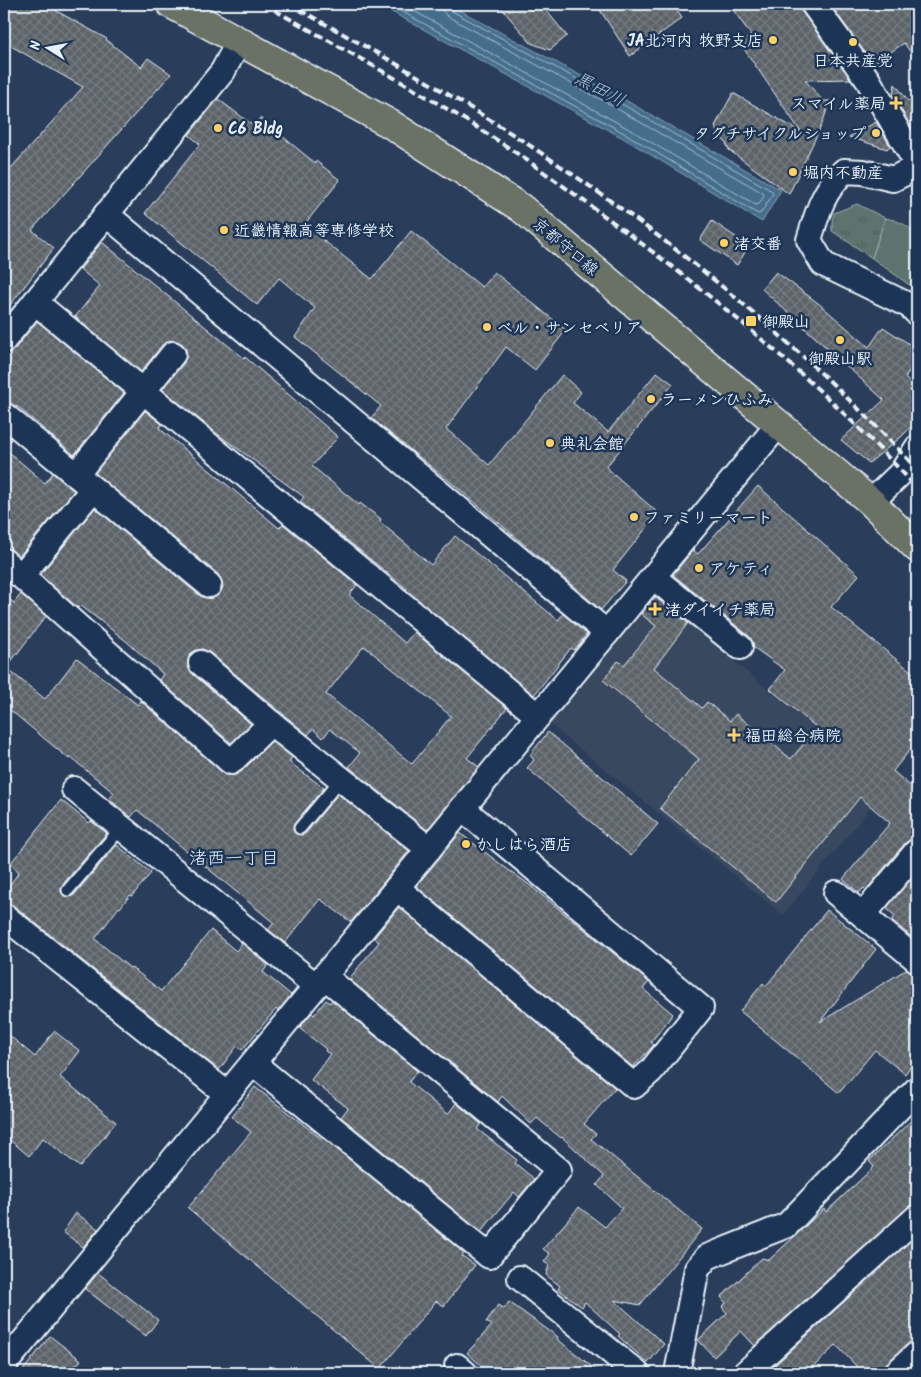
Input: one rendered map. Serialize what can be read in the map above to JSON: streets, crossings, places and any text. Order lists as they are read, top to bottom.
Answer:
{
  "streets": {
    "main road": ["京都守口線"]
  },
  "districts": ["渚西一丁目"],
  "water": ["黒田川"],
  "places": {
    "other": [
      "JA北河内 牧野支店",
      "日本共産党",
      "C6 Bldg",
      "タグチサイクルショップ",
      "堀内不動産",
      "近畿情報高等専修学校",
      "渚交番",
      "ベル・サンセベリア",
      "御殿山駅",
      "ラーメンひふみ",
      "典礼会館",
      "ファミリーマート",
      "アケティ",
      "かしはら酒店"
    ],
    "health": ["スマイル薬局", "渚ダイイチ薬局", "福田総合病院"],
    "transit": ["御殿山"]
  },
  "north": "left"
}
